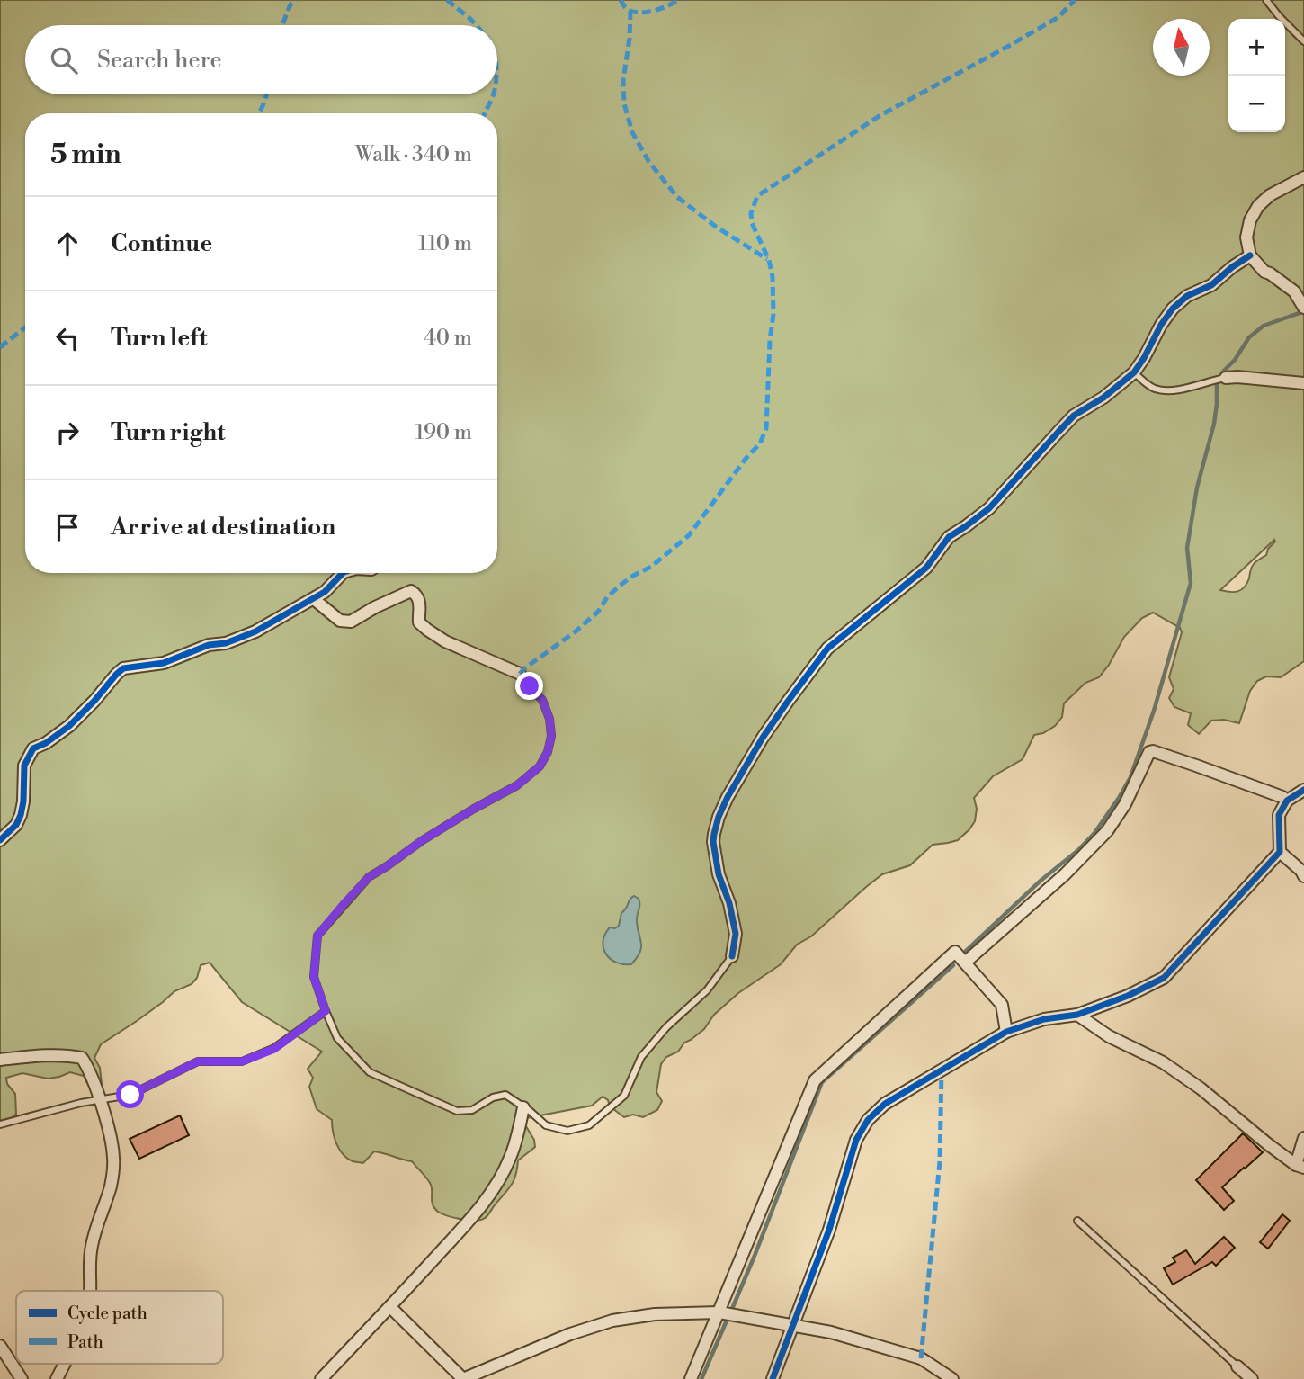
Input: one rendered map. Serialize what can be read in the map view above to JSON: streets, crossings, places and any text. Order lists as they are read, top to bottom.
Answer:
{
  "legend": ["Cycle path", "Path"],
  "north": "top",
  "page": {
    "map_buttons": ["+", "−"],
    "search": "Search here",
    "heading": ["5 min", "Walk · 340 m"],
    "list": [
      ["Continue", "110 m"],
      ["Turn left", "40 m"],
      ["Turn right", "190 m"],
      "Arrive at destination"
    ]
  }
}
